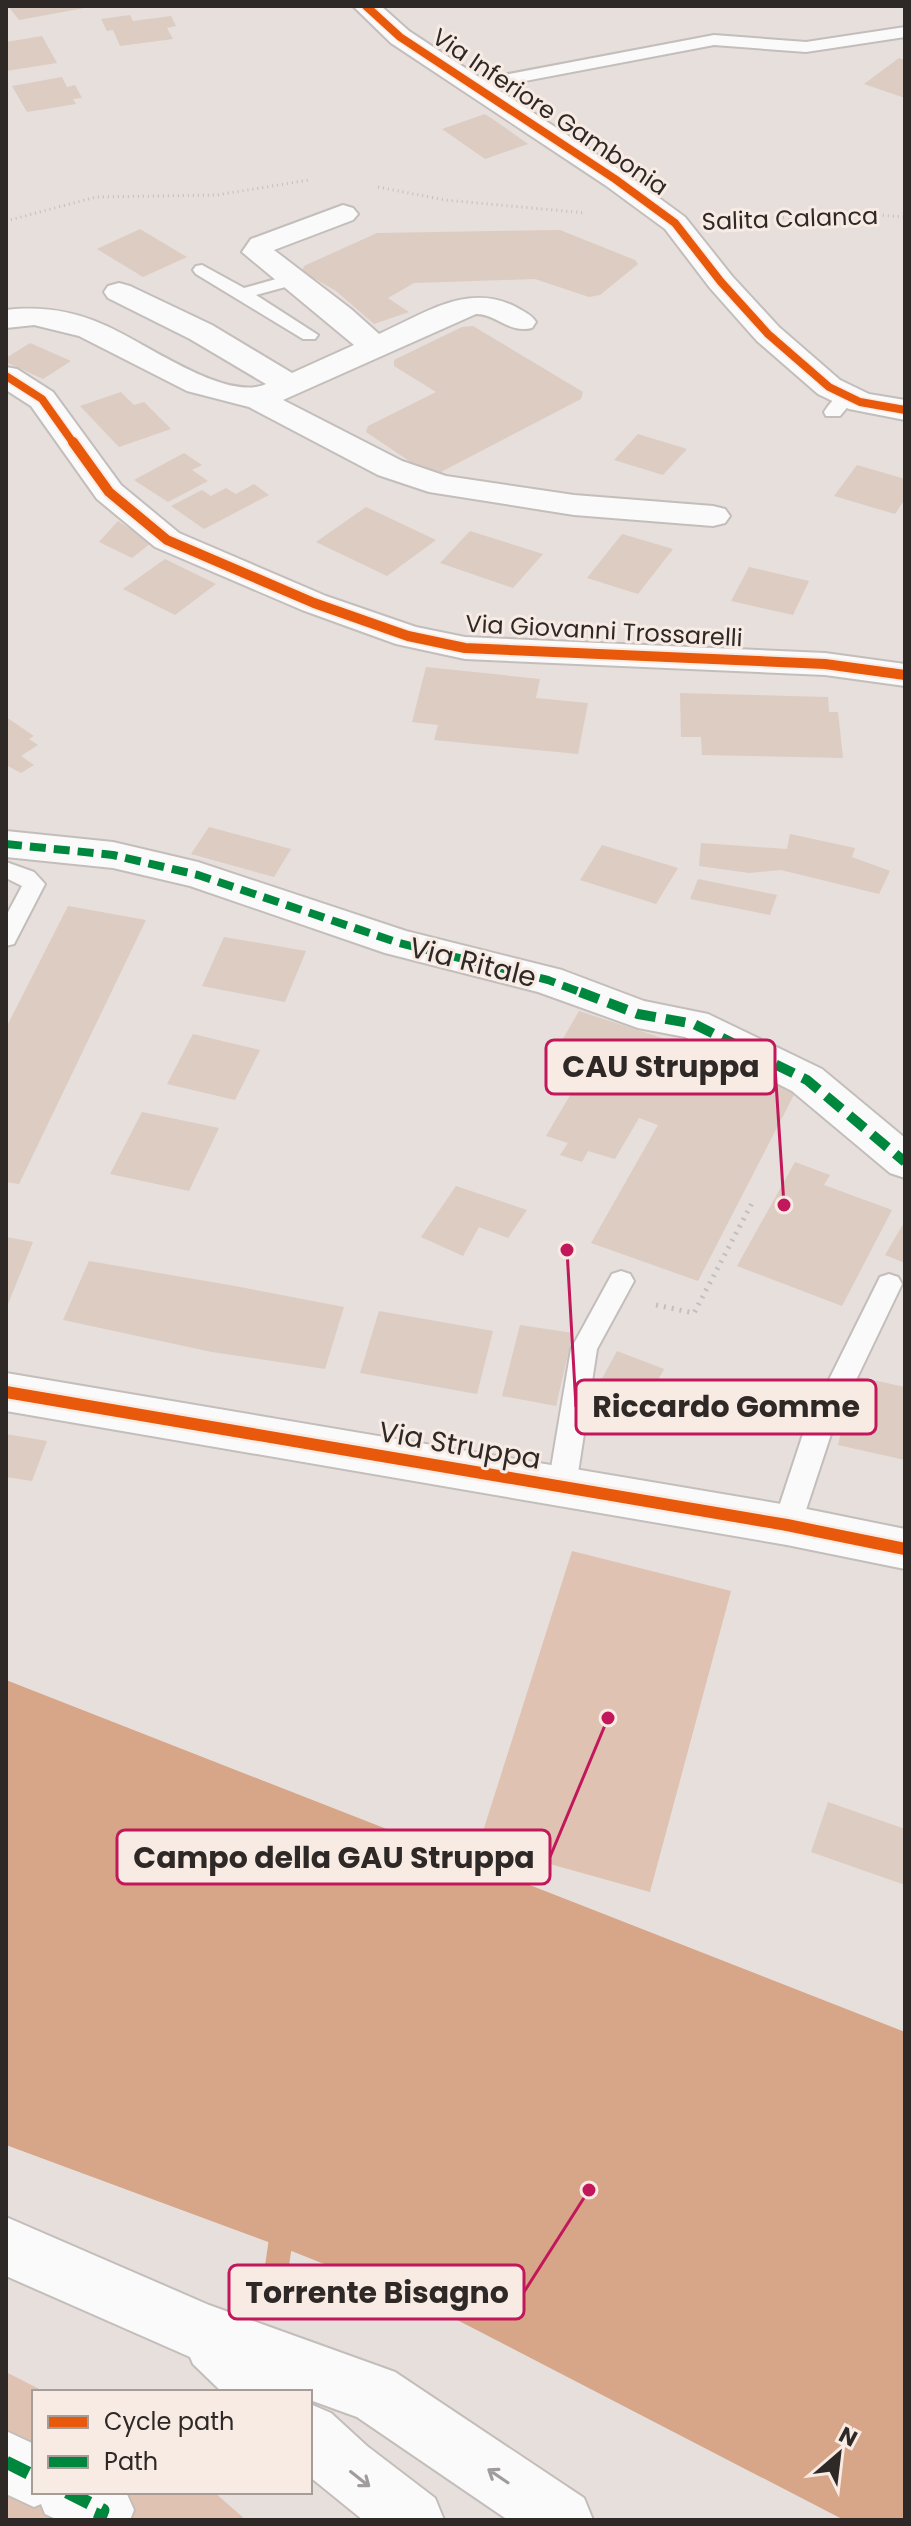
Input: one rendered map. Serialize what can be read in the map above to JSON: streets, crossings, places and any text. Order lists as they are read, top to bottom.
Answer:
{
  "streets": {
    "street": [
      "Via Inferiore Gambonia",
      "Via Giovanni Trossarelli",
      "Via Ritale",
      "Via Struppa"
    ],
    "cycle path": ["Salita Calanca"]
  },
  "crossings": [
    ["Via Inferiore Gambonia", "Salita Calanca"]
  ],
  "places": [
    "CAU Struppa",
    "Riccardo Gomme",
    "Campo della GAU Struppa",
    "Torrente Bisagno"
  ],
  "legend": ["Cycle path", "Path"],
  "north": "top right"
}
